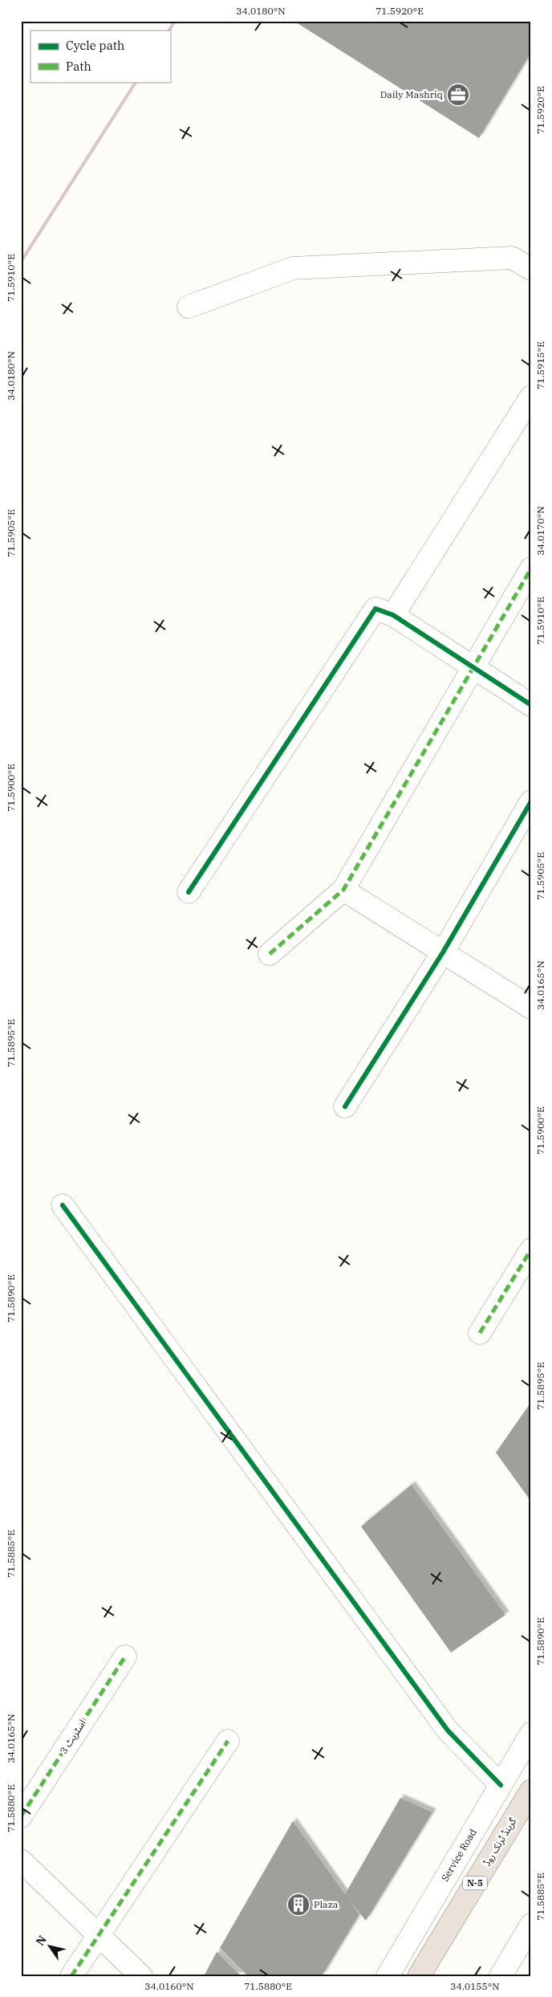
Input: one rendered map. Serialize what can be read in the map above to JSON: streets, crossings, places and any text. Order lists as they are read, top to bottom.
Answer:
{
  "streets": {
    "highway": ["گرینڈ ٹرنک روڈ", "N-5"],
    "street": ["اسٹریٹ 3", "Service Road"]
  },
  "places": {
    "office": ["Daily Mashriq"],
    "building": ["Plaza"]
  },
  "legend": ["Cycle path", "Path"],
  "north": "top left",
  "coordinates": [
    "34.0180°N",
    "71.5920°E",
    "71.5910°E",
    "71.5915°E",
    "34.0170°N",
    "71.5905°E",
    "71.5900°E",
    "34.0165°N",
    "71.5895°E",
    "71.5890°E",
    "71.5885°E",
    "71.5880°E",
    "34.0160°N",
    "34.0155°N"
  ]
}
